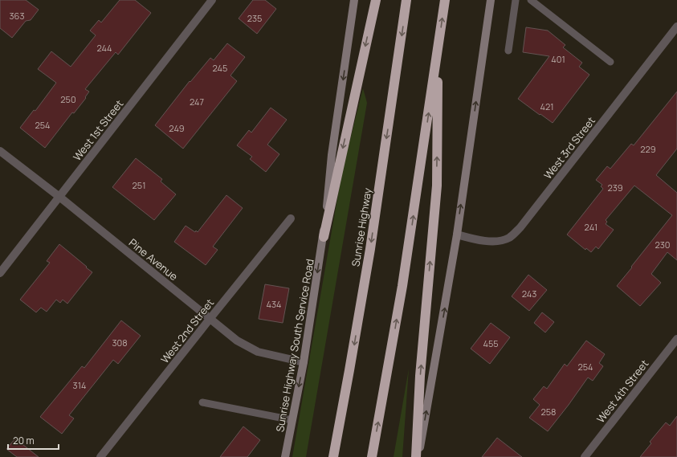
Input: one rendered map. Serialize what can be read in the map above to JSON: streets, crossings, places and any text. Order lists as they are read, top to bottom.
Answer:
{
  "streets": {
    "highway": ["Sunrise Highway"],
    "main road": ["Sunrise Highway South Service Road"],
    "street": [
      "West 1st Street",
      "West 3rd Street",
      "Pine Avenue",
      "West 2nd Street",
      "West 4th Street"
    ]
  },
  "crossings": [
    ["West 1st Street", "Pine Avenue"],
    ["Pine Avenue", "West 2nd Street"],
    ["Pine Avenue", "Sunrise Highway South Service Road"]
  ],
  "one_way": ["Sunrise Highway South Service Road"],
  "house_numbers": [
    "363",
    "235",
    "244",
    "401",
    "245",
    "250",
    "247",
    "421",
    "254",
    "249",
    "229",
    "251",
    "239",
    "241",
    "230",
    "243",
    "434",
    "308",
    "455",
    "254",
    "314",
    "258"
  ],
  "scale_bar": "20 m"
}
